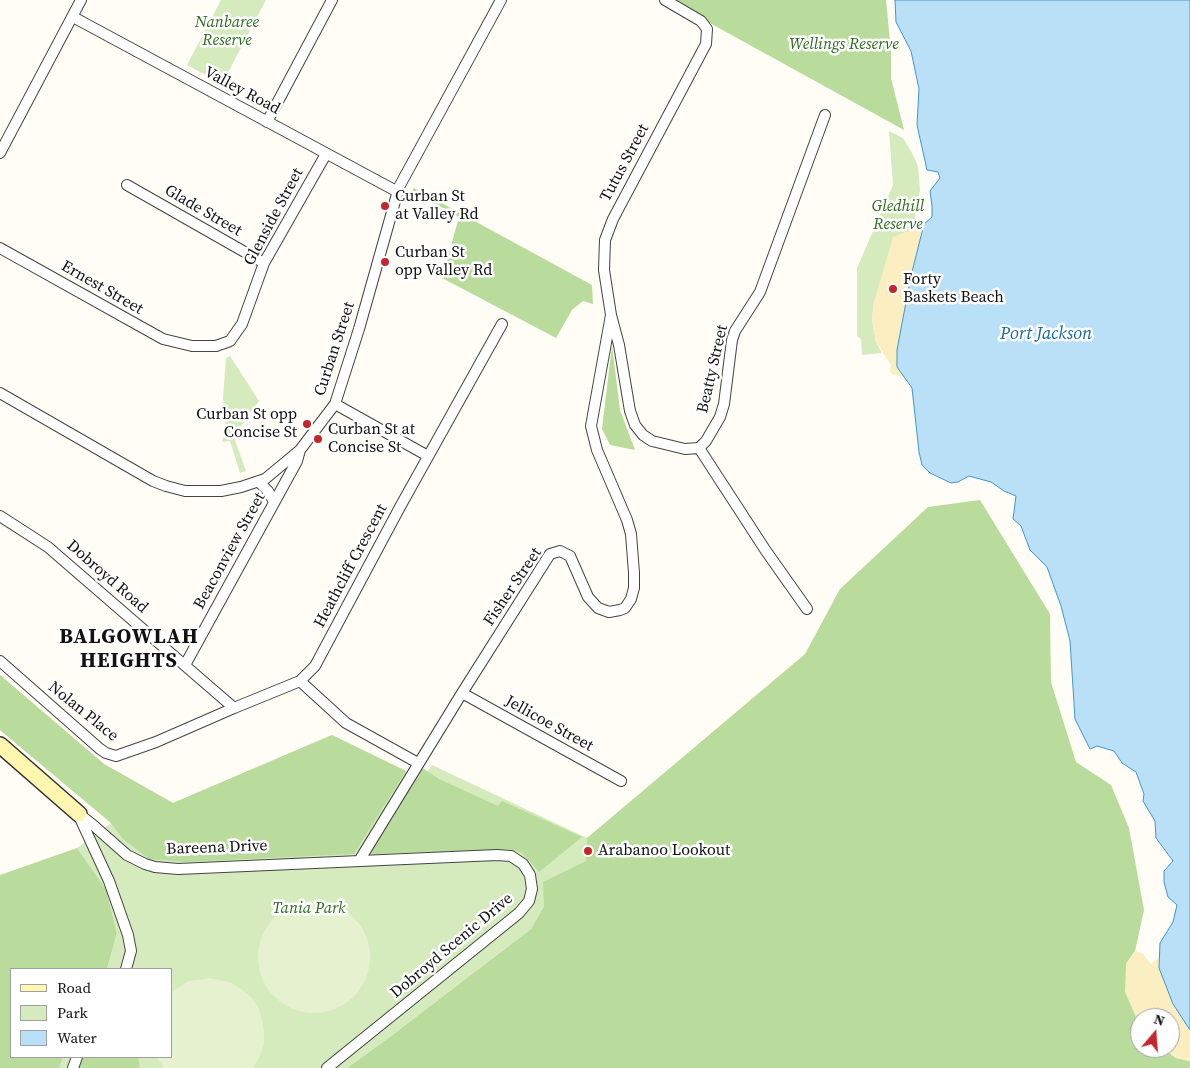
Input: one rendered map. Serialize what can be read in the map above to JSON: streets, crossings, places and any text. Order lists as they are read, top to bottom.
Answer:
{
  "streets": {
    "street": [
      "Valley Road",
      "Tutus Street",
      "Glade Street",
      "Glenside Street",
      "Ernest Street",
      "Curban Street",
      "Beatty Street",
      "Beaconview Street",
      "Heathcliff Crescent",
      "Dobroyd Road",
      "Fisher Street",
      "Nolan Place",
      "Jellicoe Street",
      "Bareena Drive",
      "Dobroyd Scenic Drive"
    ]
  },
  "crossings": [
    ["Valley Road", "Glenside Street"],
    ["Valley Road", "Curban Street"],
    ["Tutus Street", "Beatty Street"],
    ["Tutus Street", "Fisher Street"],
    ["Glade Street", "Glenside Street"],
    ["Glenside Street", "Ernest Street"],
    ["Curban Street", "Beaconview Street"],
    ["Beaconview Street", "Dobroyd Road"],
    ["Heathcliff Crescent", "Dobroyd Road"],
    ["Heathcliff Crescent", "Nolan Place"],
    ["Fisher Street", "Jellicoe Street"],
    ["Fisher Street", "Bareena Drive"],
    ["Fisher Street", "Dobroyd Scenic Drive"],
    ["Bareena Drive", "Dobroyd Scenic Drive"]
  ],
  "districts": ["BALGOWLAH HEIGHTS"],
  "water": ["Port Jackson"],
  "parks": [
    "Nanbaree Reserve",
    "Wellings Reserve",
    "Gledhill Reserve",
    "Tania Park"
  ],
  "places": [
    "Curban St at Valley Rd",
    "Curban St opp Valley Rd",
    "Forty Baskets Beach",
    "Curban St opp Concise St",
    "Curban St at Concise St",
    "Arabanoo Lookout"
  ],
  "legend": ["Road", "Park", "Water"],
  "north": "top"
}
